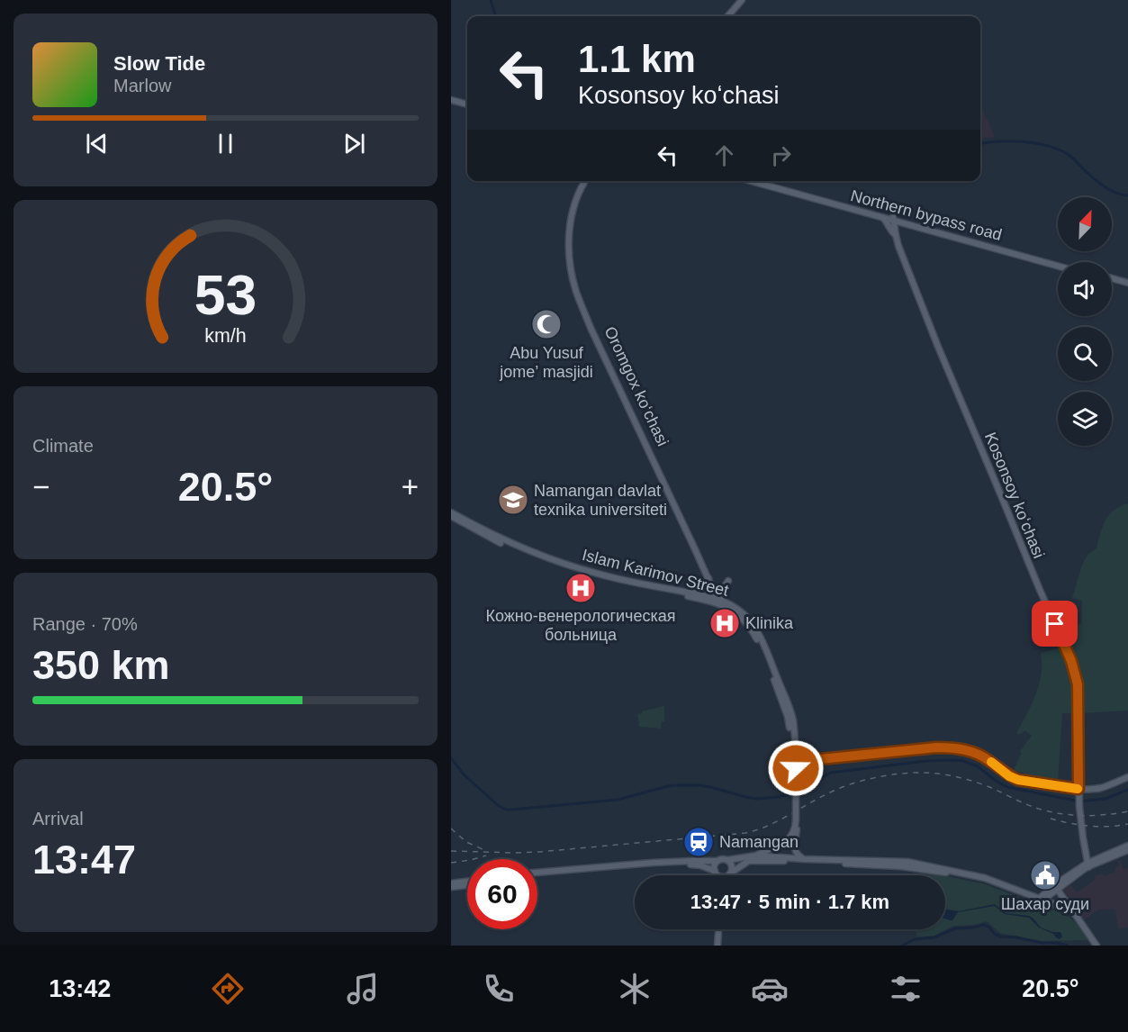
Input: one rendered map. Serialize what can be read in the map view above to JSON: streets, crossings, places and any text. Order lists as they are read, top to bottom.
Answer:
{
  "streets": {
    "main road": [
      "Northern bypass road",
      "Oromgox ko‘chasi",
      "Kosonsoy koʻchasi",
      "Islam Karimov Street"
    ]
  },
  "crossings": [
    ["Northern bypass road", "Kosonsoy koʻchasi"],
    ["Oromgox ko‘chasi", "Islam Karimov Street"]
  ],
  "places": {
    "mosque": ["Abu Yusuf jome’ masjidi"],
    "school or university": ["Namangan davlat texnika universiteti"],
    "hospital": ["Кожно-венерологическая больница", "Klinika"],
    "station": ["Namangan"],
    "public building": ["Шахар суди"]
  },
  "north": "top right",
  "page": {
    "turn": ["1.1 km", "Kosonsoy koʻchasi"],
    "song": ["Slow Tide", "Marlow"],
    "tile": [
      "Climate",
      ["Range · 70%", "350 km"],
      ["Arrival", "13:47"]
    ],
    "heat": ["−", "20.5°", "+"],
    "limit": "60",
    "trip": "13:47 · 5 min · 1.7 km",
    "tabs": ["13:42", "20.5°"],
    "gauge": ["53", "km/h"]
  }
}
